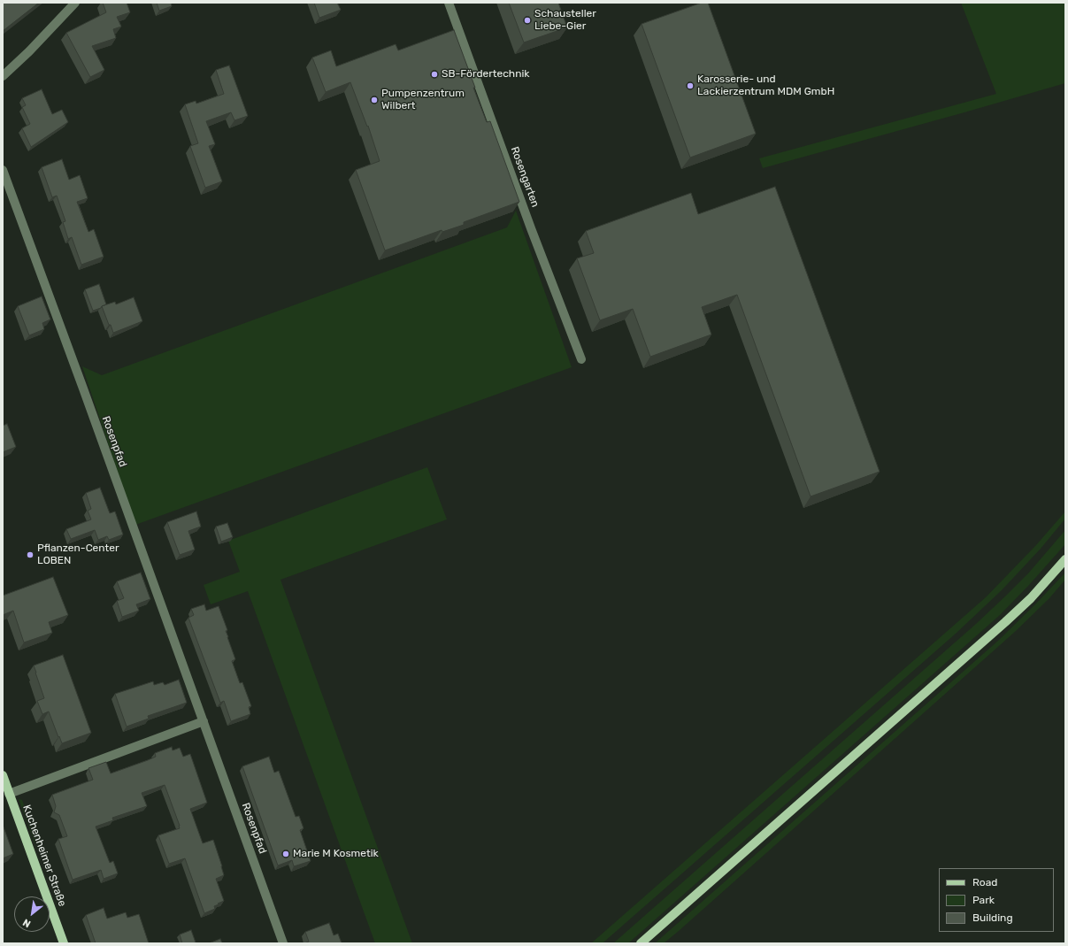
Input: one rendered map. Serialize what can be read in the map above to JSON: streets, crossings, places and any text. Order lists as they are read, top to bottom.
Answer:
{
  "streets": {
    "main road": ["Kuchenheimer Straße"],
    "street": ["Rosengarten", "Rosenpfad"]
  },
  "places": [
    "Schausteller Liebe-Gier",
    "SB-Fördertechnik",
    "Karosserie- und Lackierzentrum MDM GmbH",
    "Pumpenzentrum Wilbert",
    "Pflanzen-Center LOBEN",
    "Marie M Kosmetik"
  ],
  "legend": ["Road", "Park", "Building"],
  "north": "bottom left"
}
